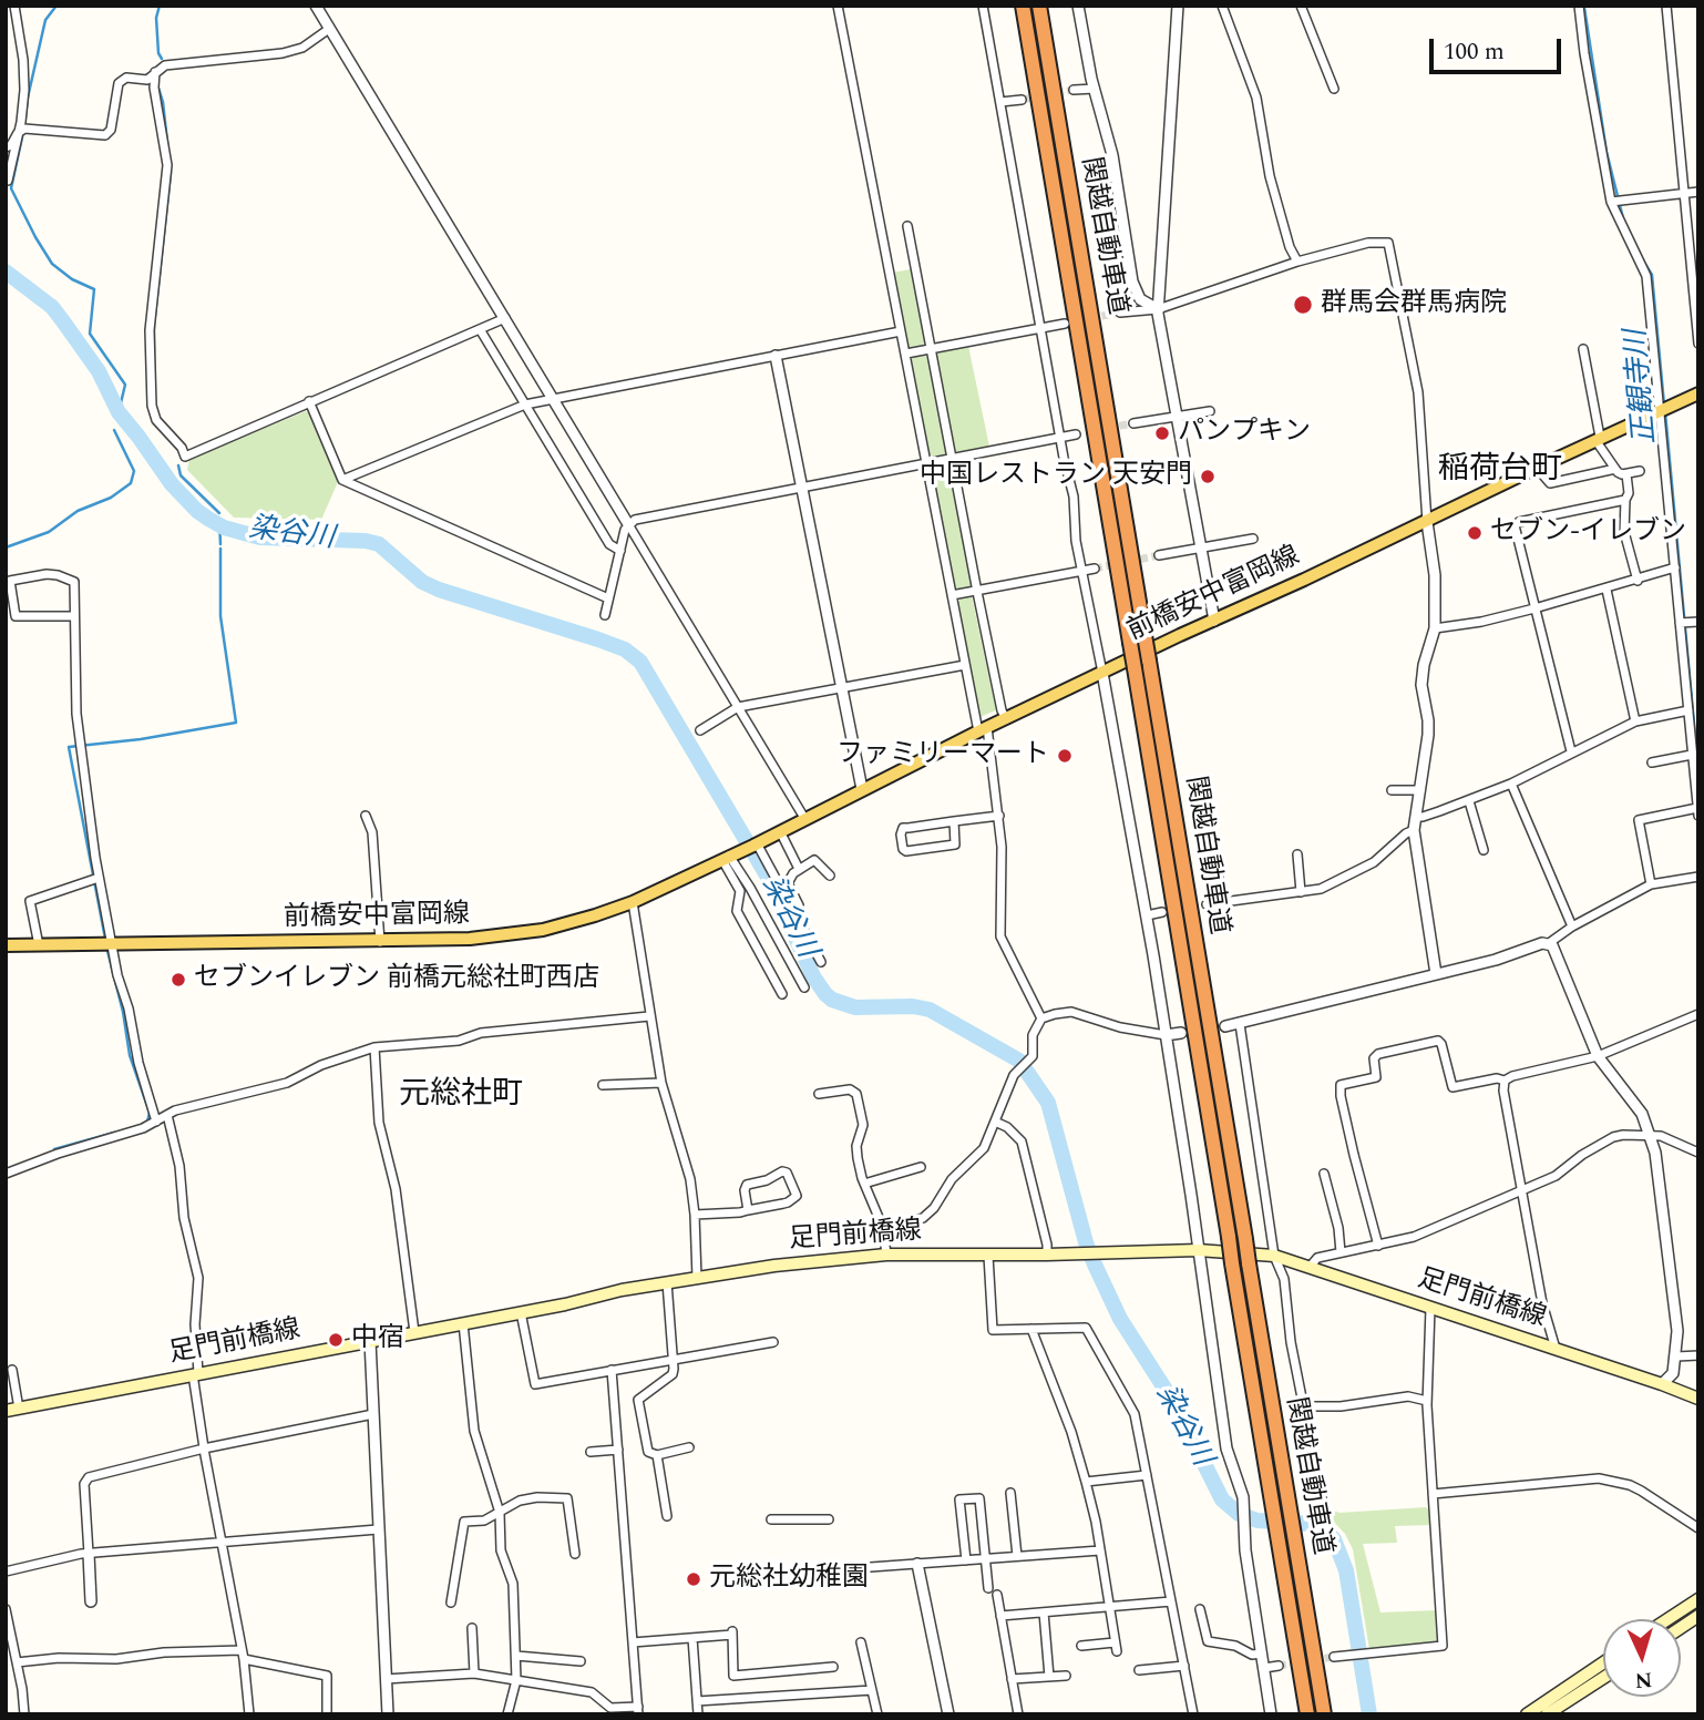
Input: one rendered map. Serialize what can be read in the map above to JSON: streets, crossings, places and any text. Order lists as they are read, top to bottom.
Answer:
{
  "streets": {
    "highway": ["関越自動車道"],
    "main road": ["前橋安中富岡線", "足門前橋線"]
  },
  "districts": ["稲荷台町", "元総社町"],
  "water": ["正観寺川", "染谷川"],
  "places": [
    "群馬会群馬病院",
    "パンプキン",
    "中国レストラン 天安門",
    "セブン-イレブン",
    "ファミリーマート",
    "セブンイレブン 前橋元総社町西店",
    "中宿",
    "元総社幼稚園"
  ],
  "scale_bar": "100 m",
  "north": "bottom"
}
